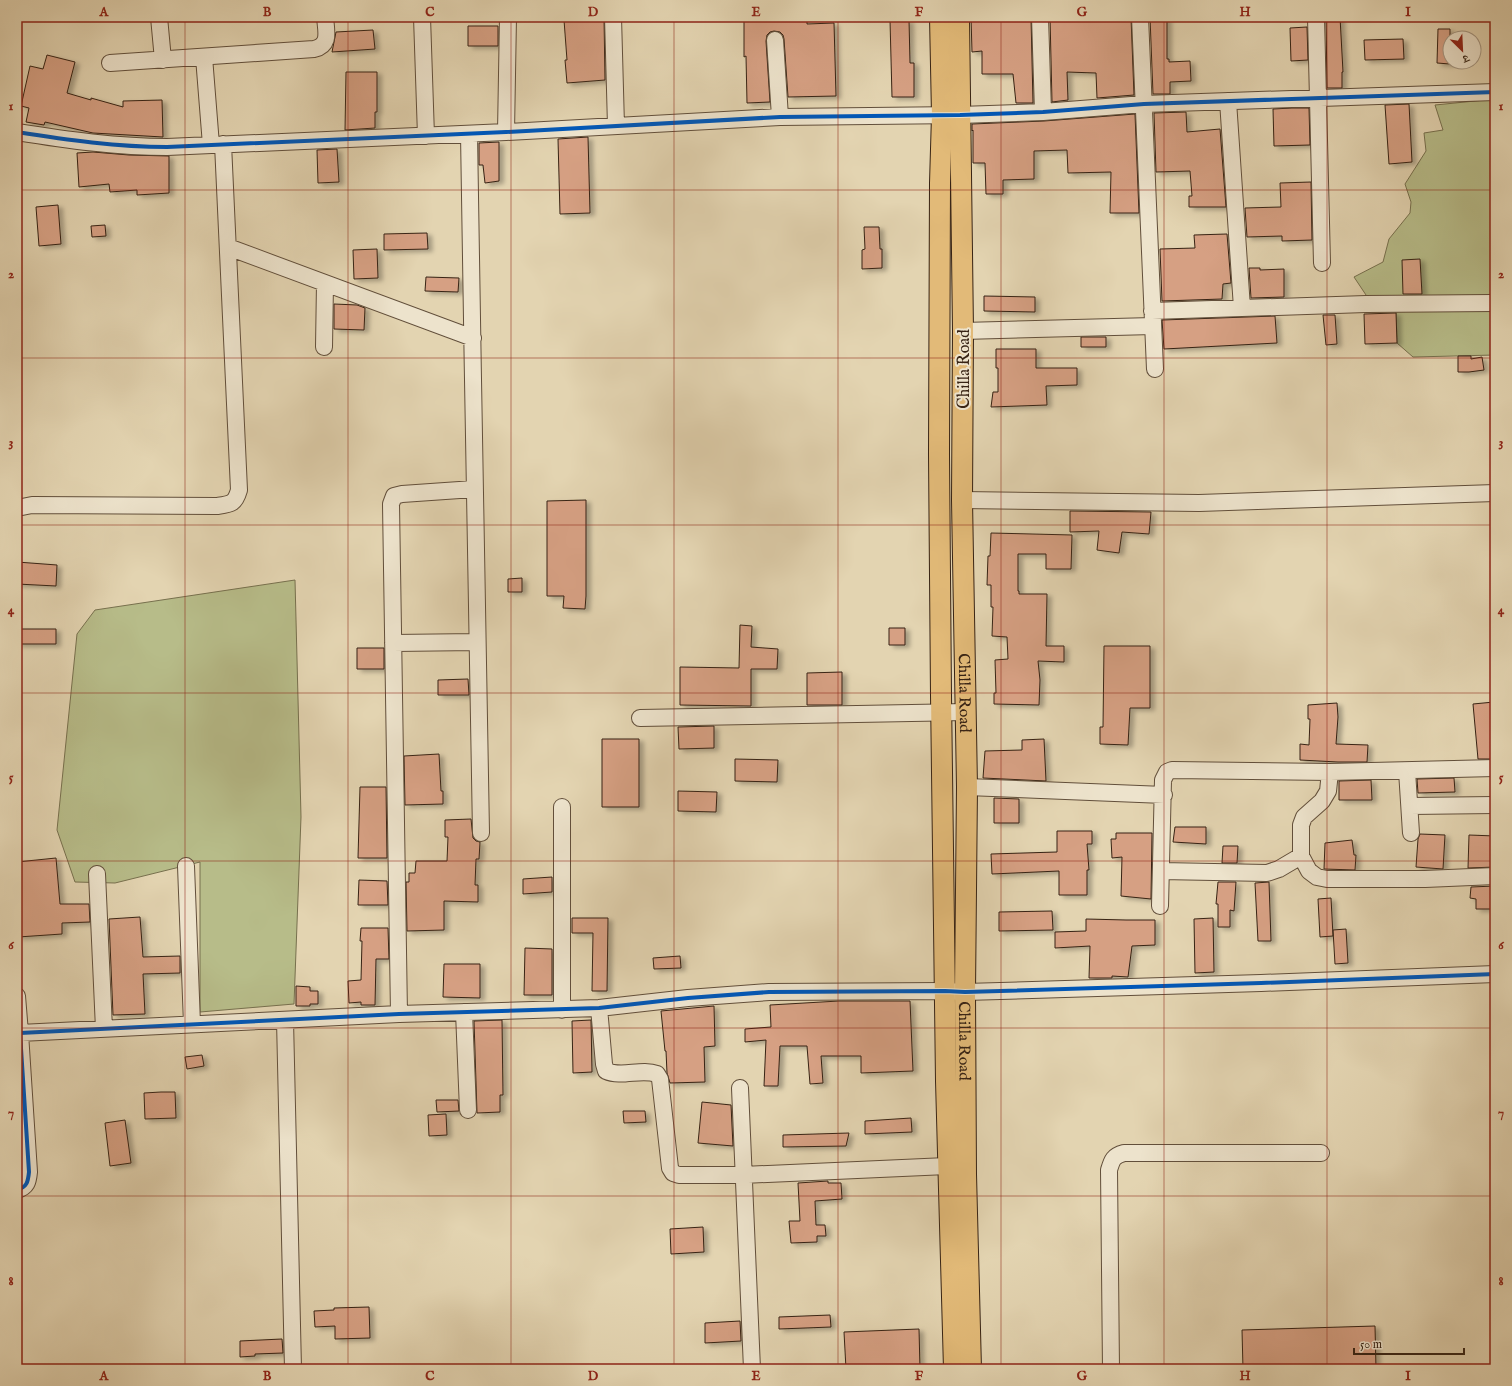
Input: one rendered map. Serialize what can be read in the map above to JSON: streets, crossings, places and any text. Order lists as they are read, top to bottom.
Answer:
{
  "streets": {
    "main road": ["Chilla Road"]
  },
  "scale_bar": "50 m",
  "north": "bottom right",
  "grid": {
    "columns": [
      "A",
      "B",
      "C",
      "D",
      "E",
      "F",
      "G",
      "H",
      "I"
    ],
    "rows": [
      "1",
      "2",
      "3",
      "4",
      "5",
      "6",
      "7",
      "8"
    ]
  }
}
